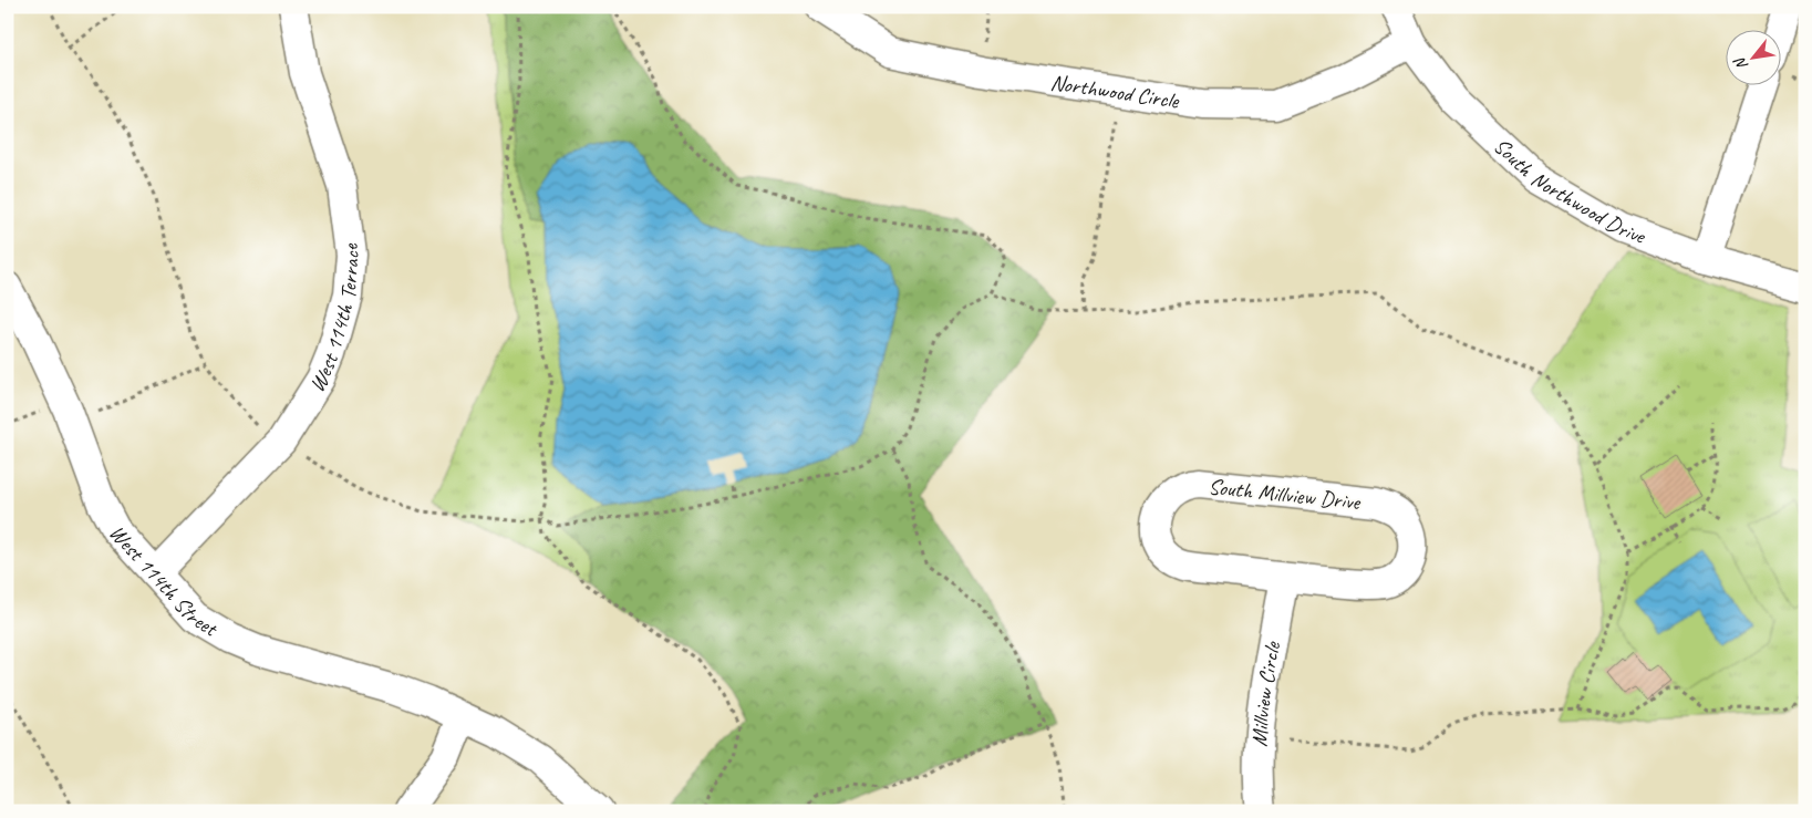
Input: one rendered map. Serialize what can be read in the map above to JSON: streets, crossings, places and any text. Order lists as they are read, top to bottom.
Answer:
{
  "streets": {
    "street": [
      "Northwood Circle",
      "South Northwood Drive",
      "West 114th Terrace",
      "South Millview Drive",
      "West 114th Street",
      "Millview Circle"
    ]
  },
  "crossings": [
    ["Northwood Circle", "South Northwood Drive"],
    ["West 114th Terrace", "West 114th Street"],
    ["South Millview Drive", "Millview Circle"]
  ],
  "north": "bottom left"
}
